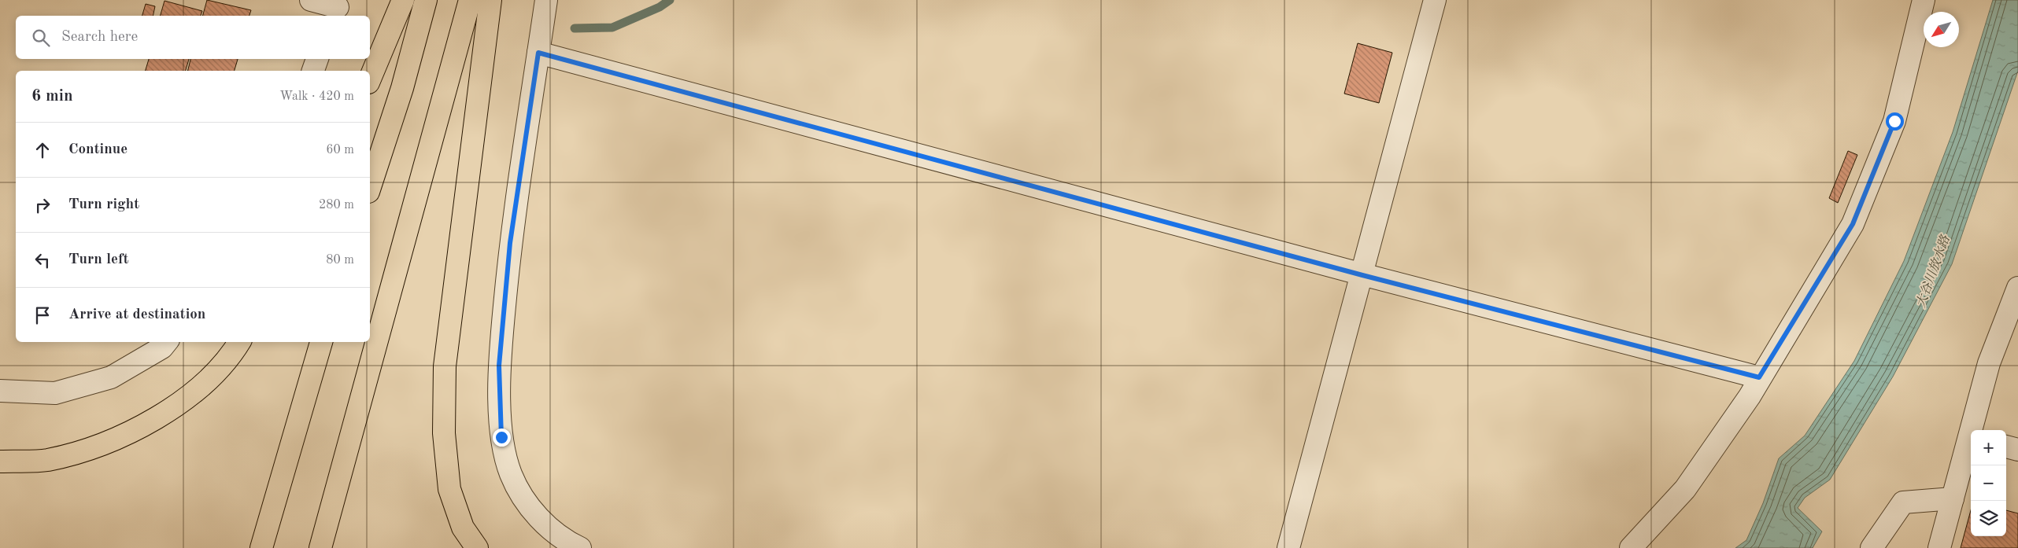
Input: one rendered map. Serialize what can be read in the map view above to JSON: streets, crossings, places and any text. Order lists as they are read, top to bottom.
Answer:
{
  "water": ["大谷川放水路"],
  "north": "bottom left",
  "page": {
    "search": "Search here",
    "heading": ["6 min", "Walk · 420 m"],
    "list": [
      ["Continue", "60 m"],
      ["Turn right", "280 m"],
      ["Turn left", "80 m"],
      "Arrive at destination"
    ],
    "map_buttons": ["+", "−"]
  }
}
